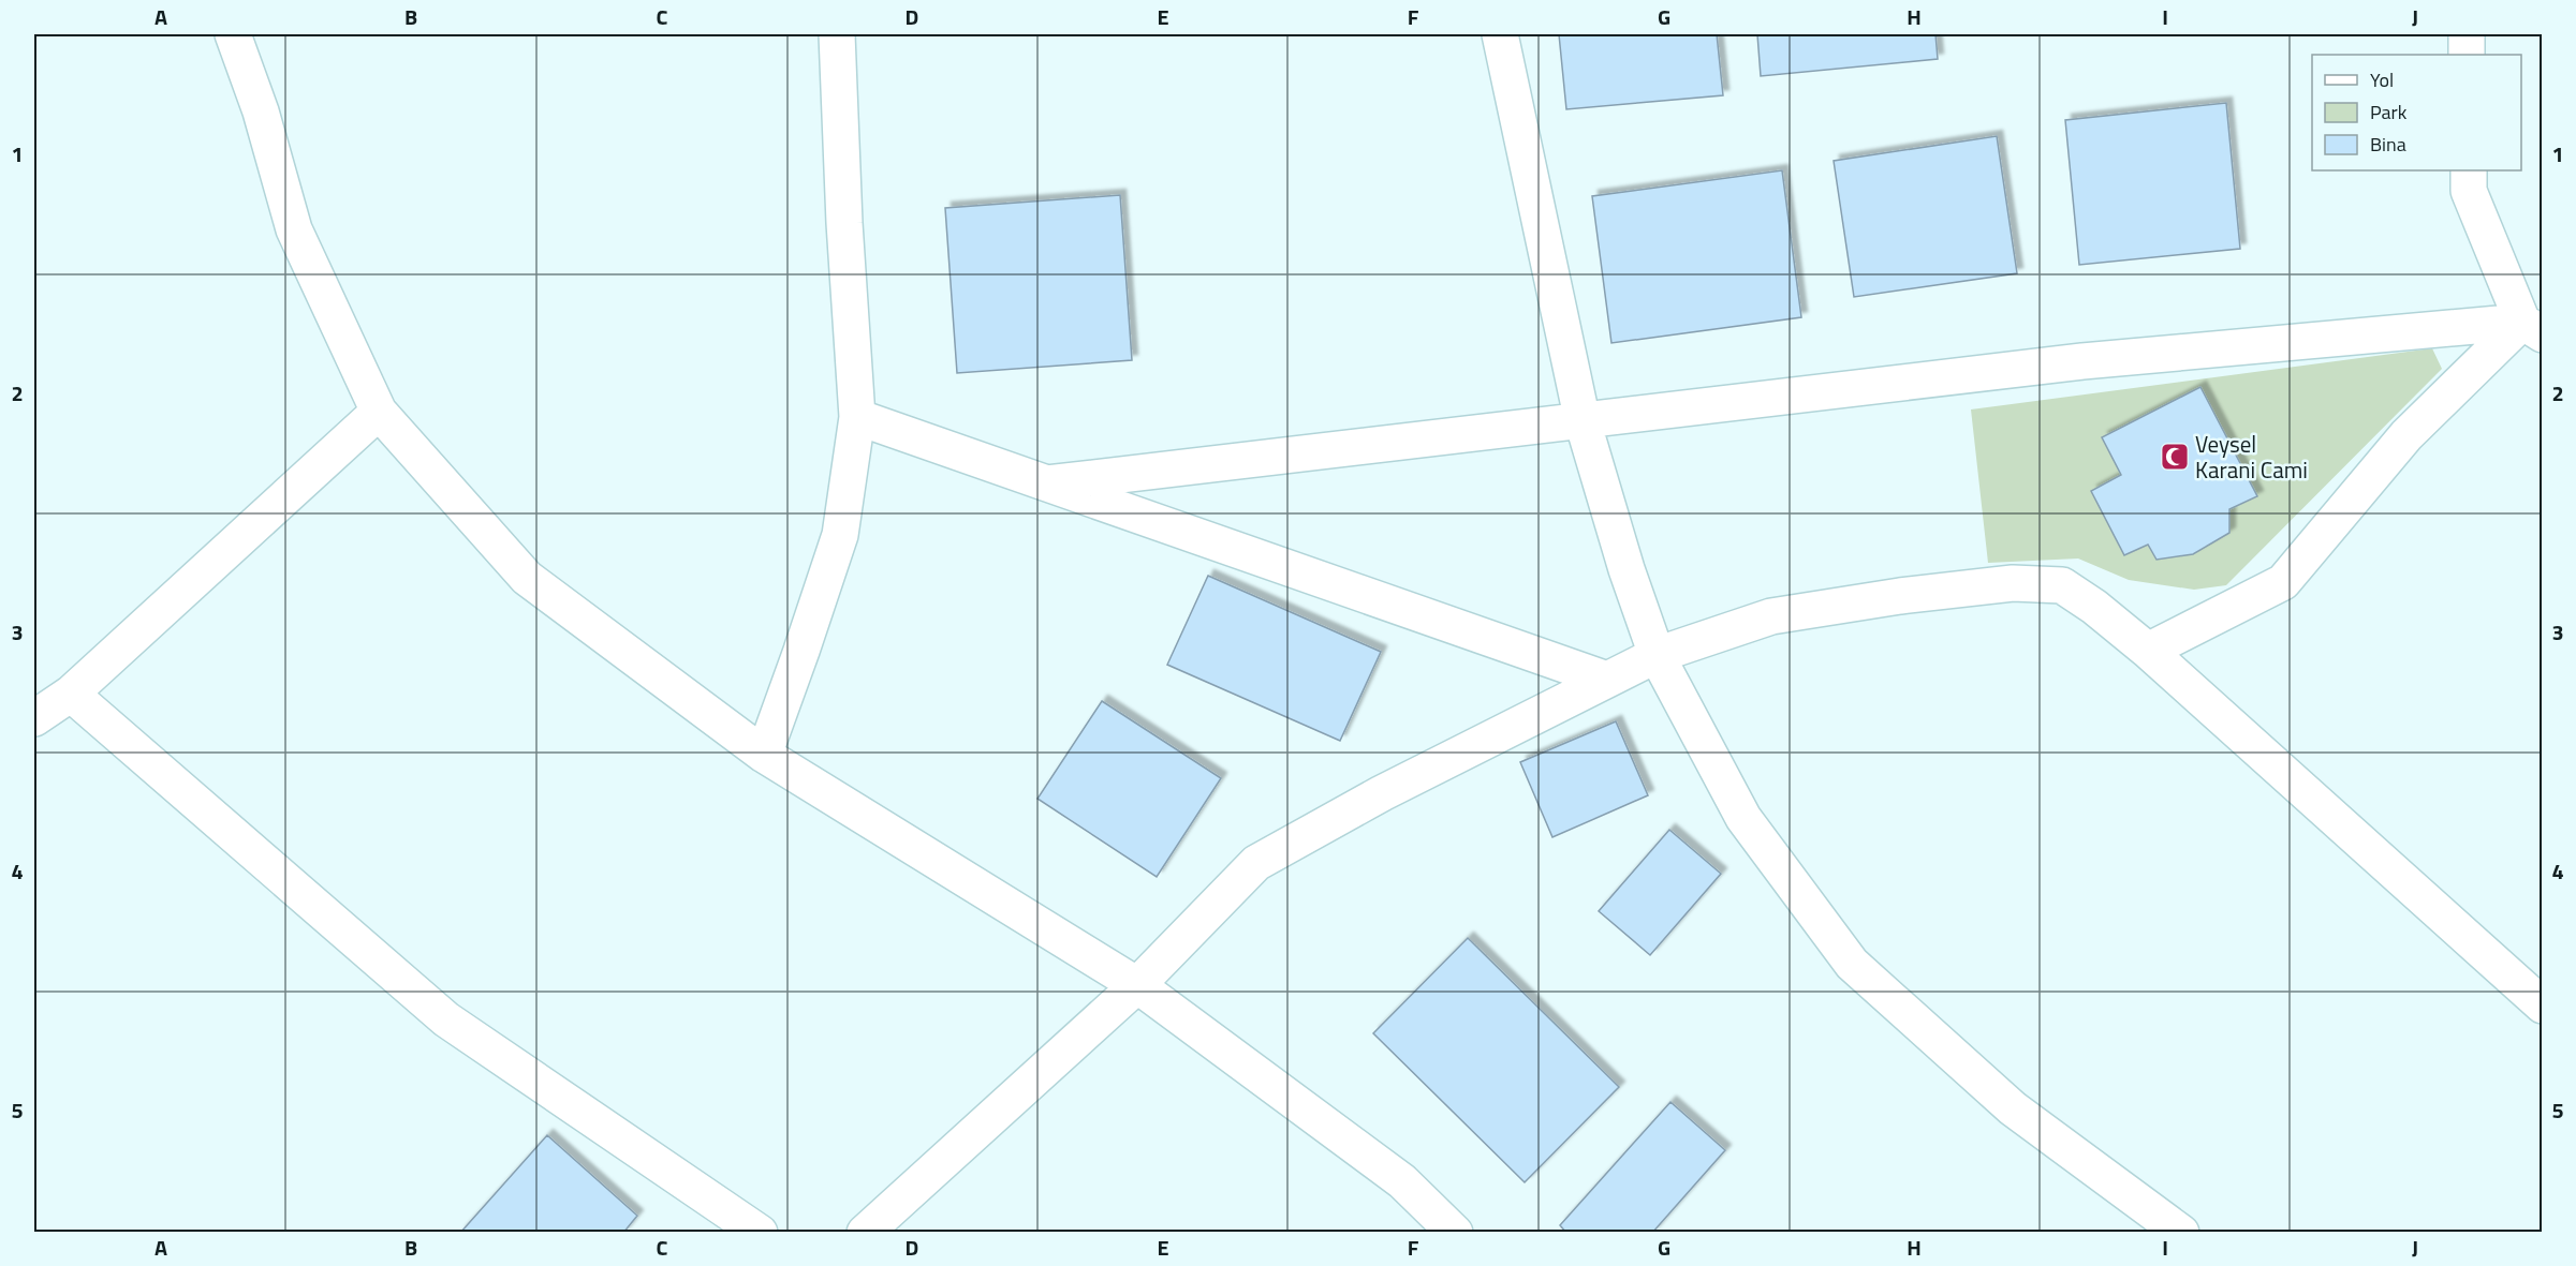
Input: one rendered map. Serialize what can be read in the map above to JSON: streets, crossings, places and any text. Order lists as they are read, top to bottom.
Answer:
{
  "places": {
    "mosque": ["Veysel Karani Cami"]
  },
  "legend": ["Yol", "Park", "Bina"],
  "grid": {
    "columns": [
      "A",
      "B",
      "C",
      "D",
      "E",
      "F",
      "G",
      "H",
      "I",
      "J"
    ],
    "rows": [
      "1",
      "2",
      "3",
      "4",
      "5"
    ]
  }
}
